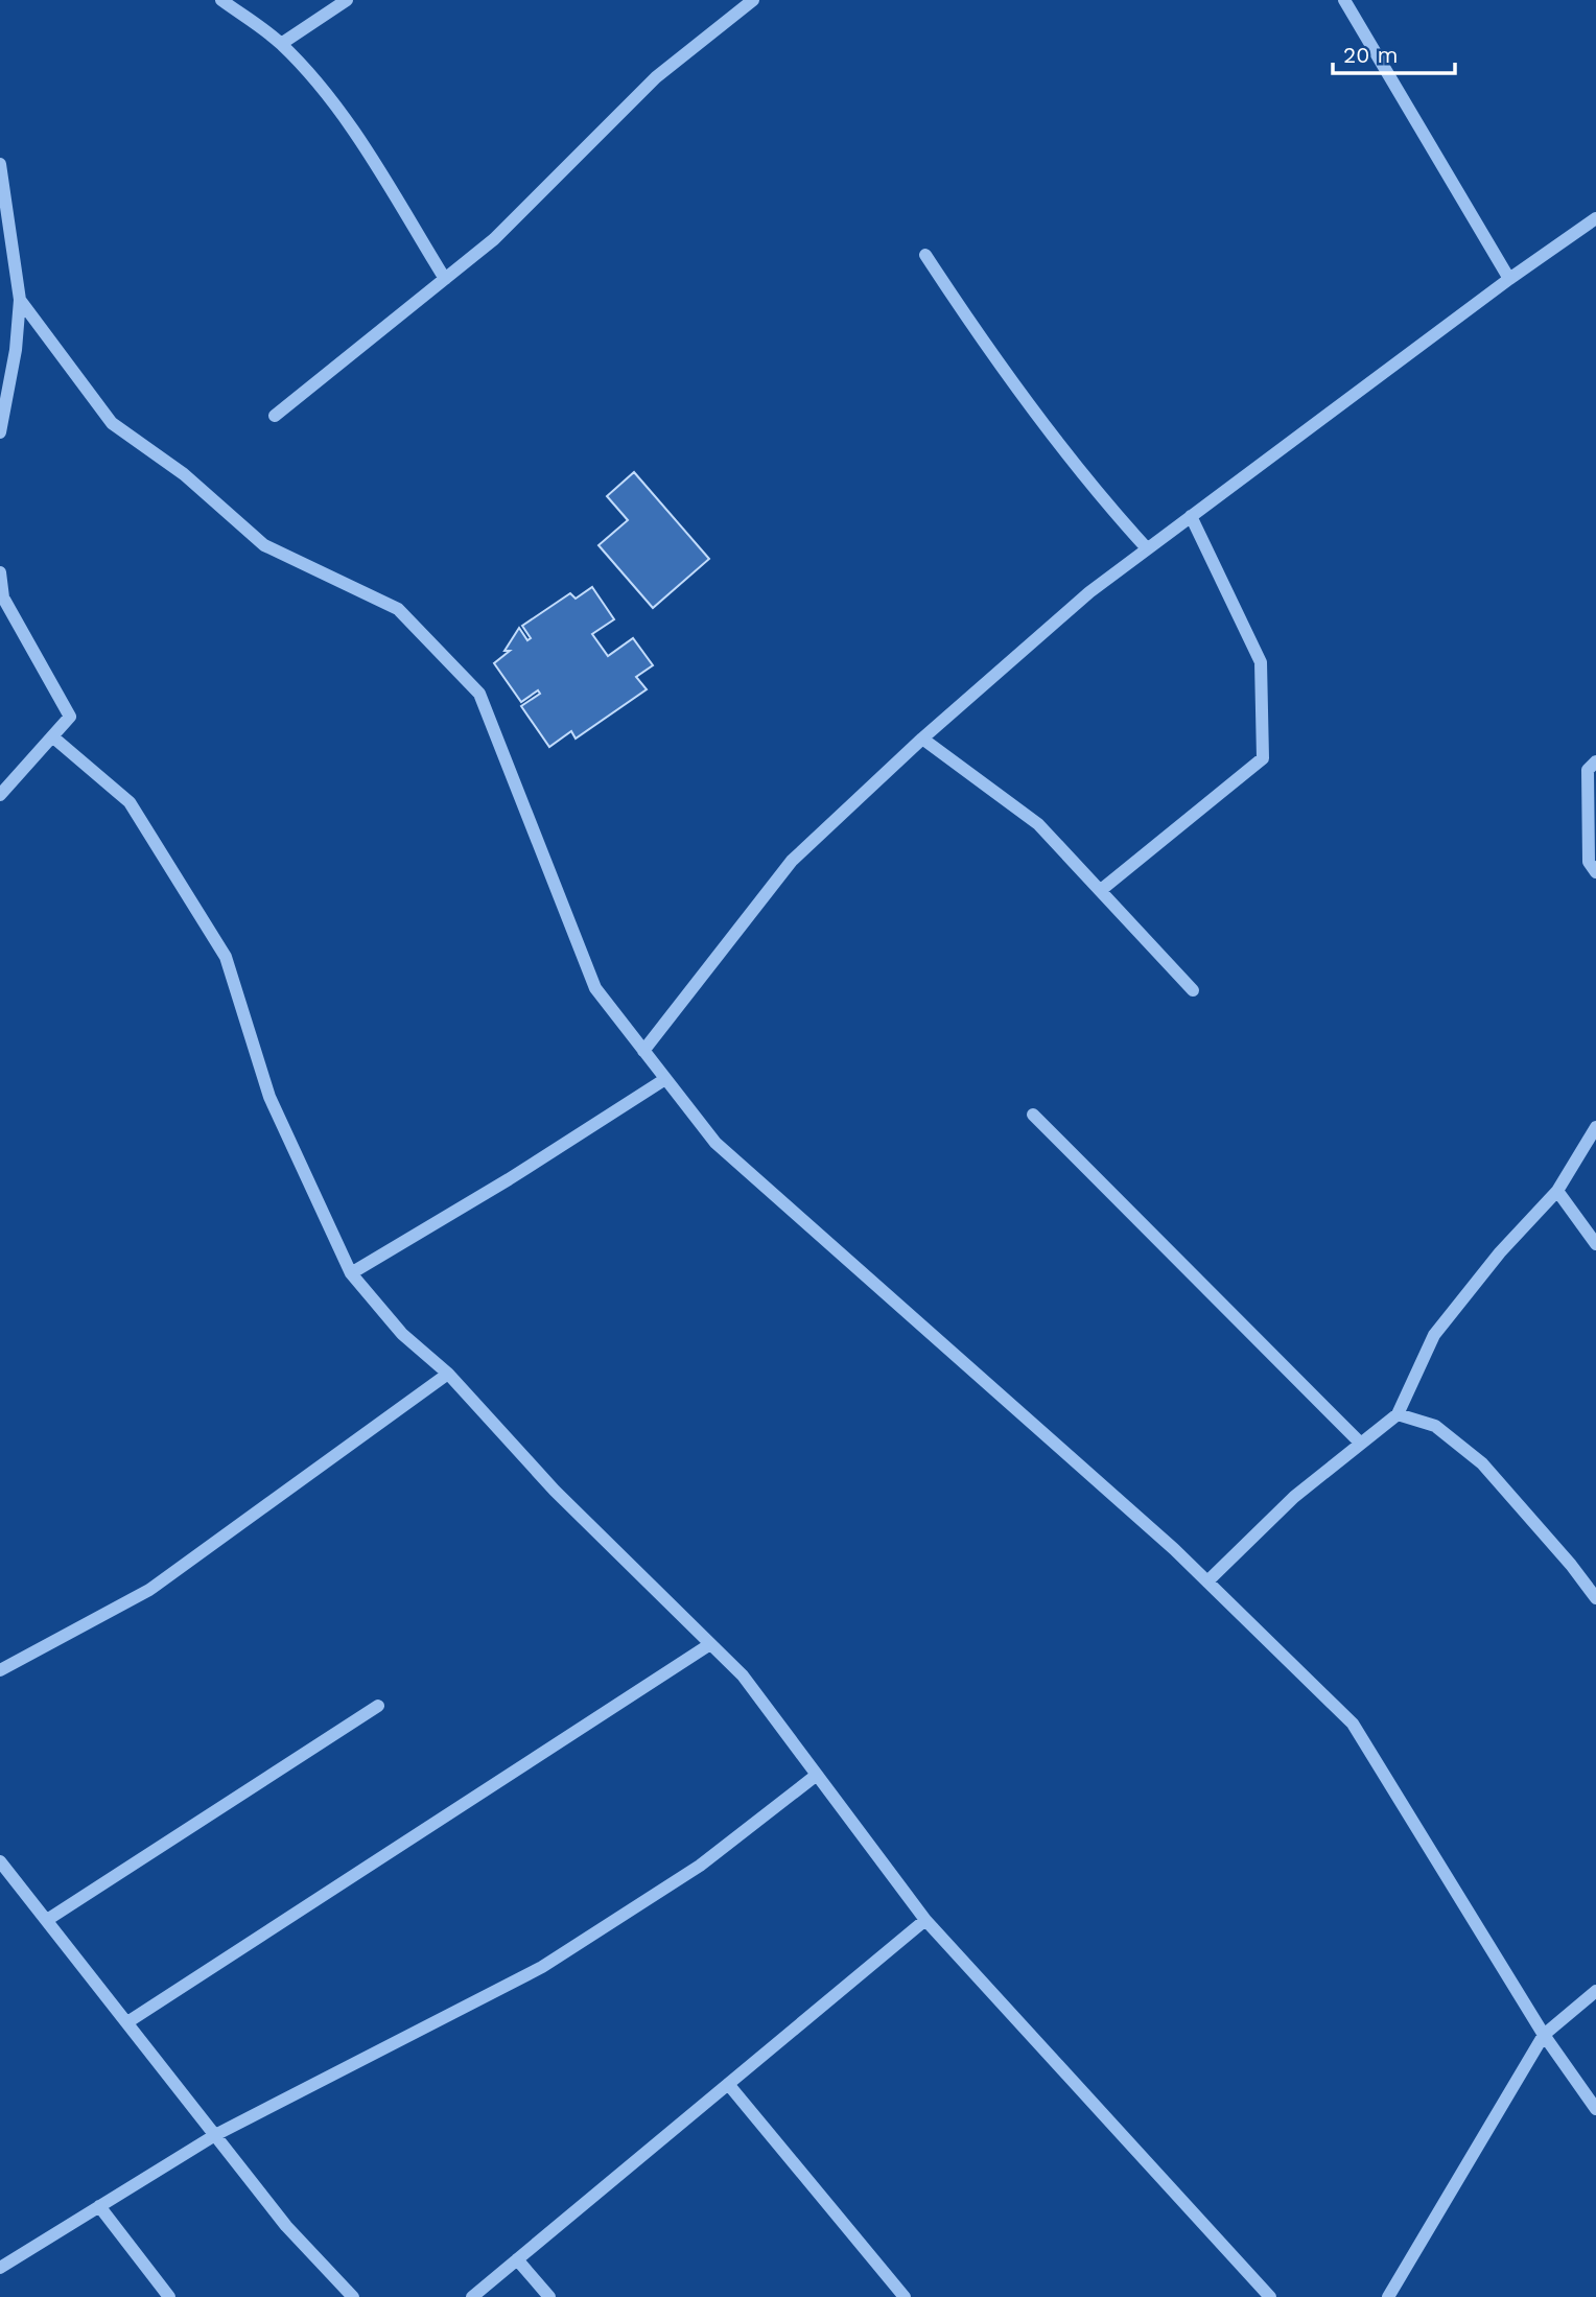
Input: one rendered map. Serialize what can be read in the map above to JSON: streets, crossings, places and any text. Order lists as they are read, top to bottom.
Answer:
{
  "scale_bar": "20 m"
}
